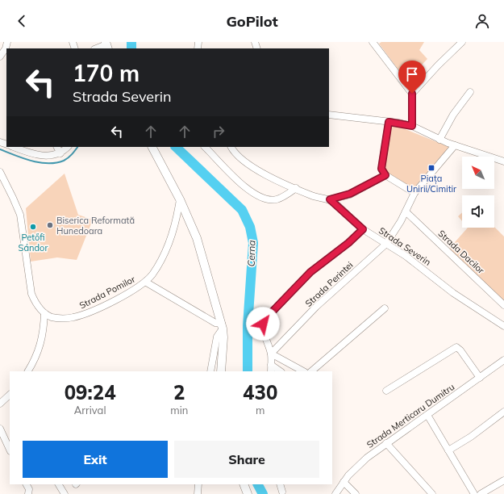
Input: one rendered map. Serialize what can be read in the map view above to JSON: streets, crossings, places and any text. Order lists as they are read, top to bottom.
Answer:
{
  "streets": {
    "street": [
      "Strada Severin",
      "Strada Dacilor",
      "Strada Perintei",
      "Strada Pomilor",
      "Strada Merticaru Dumitru"
    ]
  },
  "crossings": [
    ["Strada Severin", "Strada Perintei"],
    ["Strada Dacilor", "Strada Perintei"]
  ],
  "water": ["Cerna"],
  "places": {
    "transit": ["Piața Unirii/Cimitir"],
    "other": ["Biserica Reformată Hunedoara", "Petőfi Sándor"]
  },
  "north": "top left",
  "page": {
    "header": "GoPilot",
    "turn": ["170 m", "Strada Severin"],
    "eta": [
      "09:24",
      "Arrival",
      "2",
      "min",
      "430",
      "m"
    ],
    "buttons": ["Exit", "Share"]
  }
}
